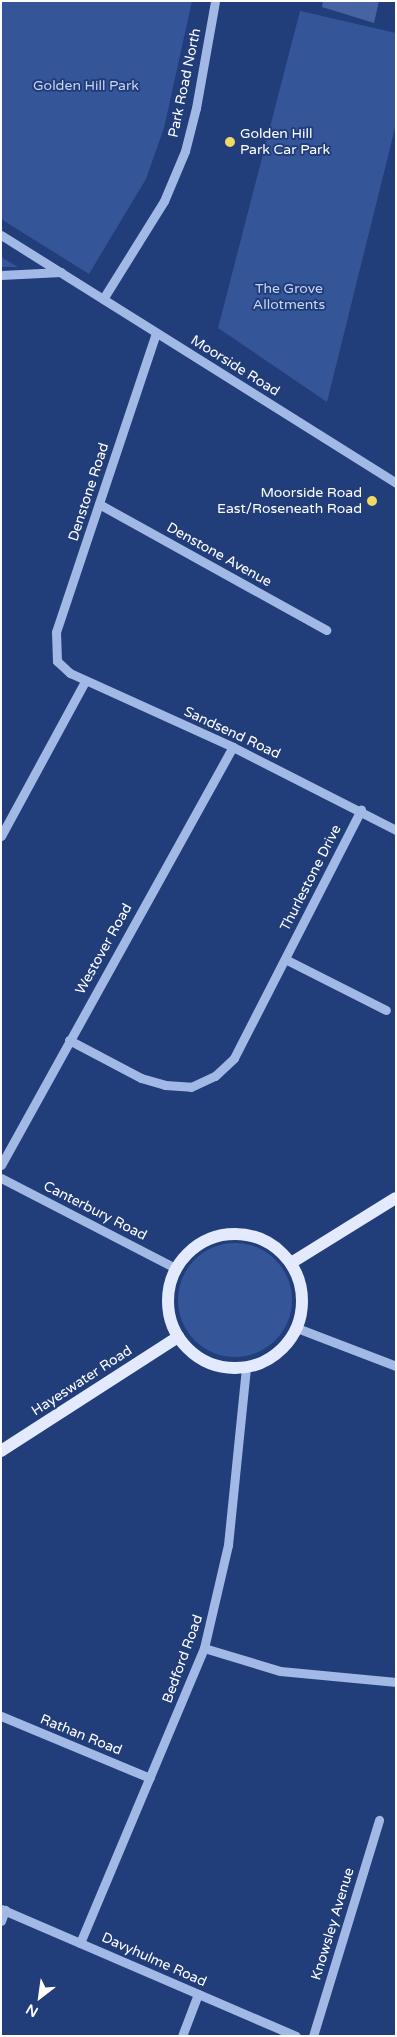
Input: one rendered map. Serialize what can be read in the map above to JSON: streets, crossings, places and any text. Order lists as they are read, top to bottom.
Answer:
{
  "streets": {
    "main road": ["Hayeswater Road"],
    "street": [
      "Park Road North",
      "Moorside Road",
      "Denstone Road",
      "Denstone Avenue",
      "Sandsend Road",
      "Thurlestone Drive",
      "Westover Road",
      "Canterbury Road",
      "Bedford Road",
      "Rathan Road",
      "Knowsley Avenue",
      "Davyhulme Road"
    ]
  },
  "crossings": [
    ["Park Road North", "Moorside Road"],
    ["Moorside Road", "Denstone Road"],
    ["Denstone Road", "Denstone Avenue"],
    ["Denstone Road", "Sandsend Road"],
    ["Sandsend Road", "Thurlestone Drive"],
    ["Sandsend Road", "Westover Road"],
    ["Thurlestone Drive", "Westover Road"],
    ["Canterbury Road", "Hayeswater Road"],
    ["Canterbury Road", "Bedford Road"],
    ["Hayeswater Road", "Bedford Road"],
    ["Bedford Road", "Rathan Road"],
    ["Bedford Road", "Davyhulme Road"]
  ],
  "parks": ["Golden Hill Park", "The Grove Allotments"],
  "places": ["Golden Hill Park Car Park", "Moorside Road East/Roseneath Road"],
  "north": "bottom left"
}
